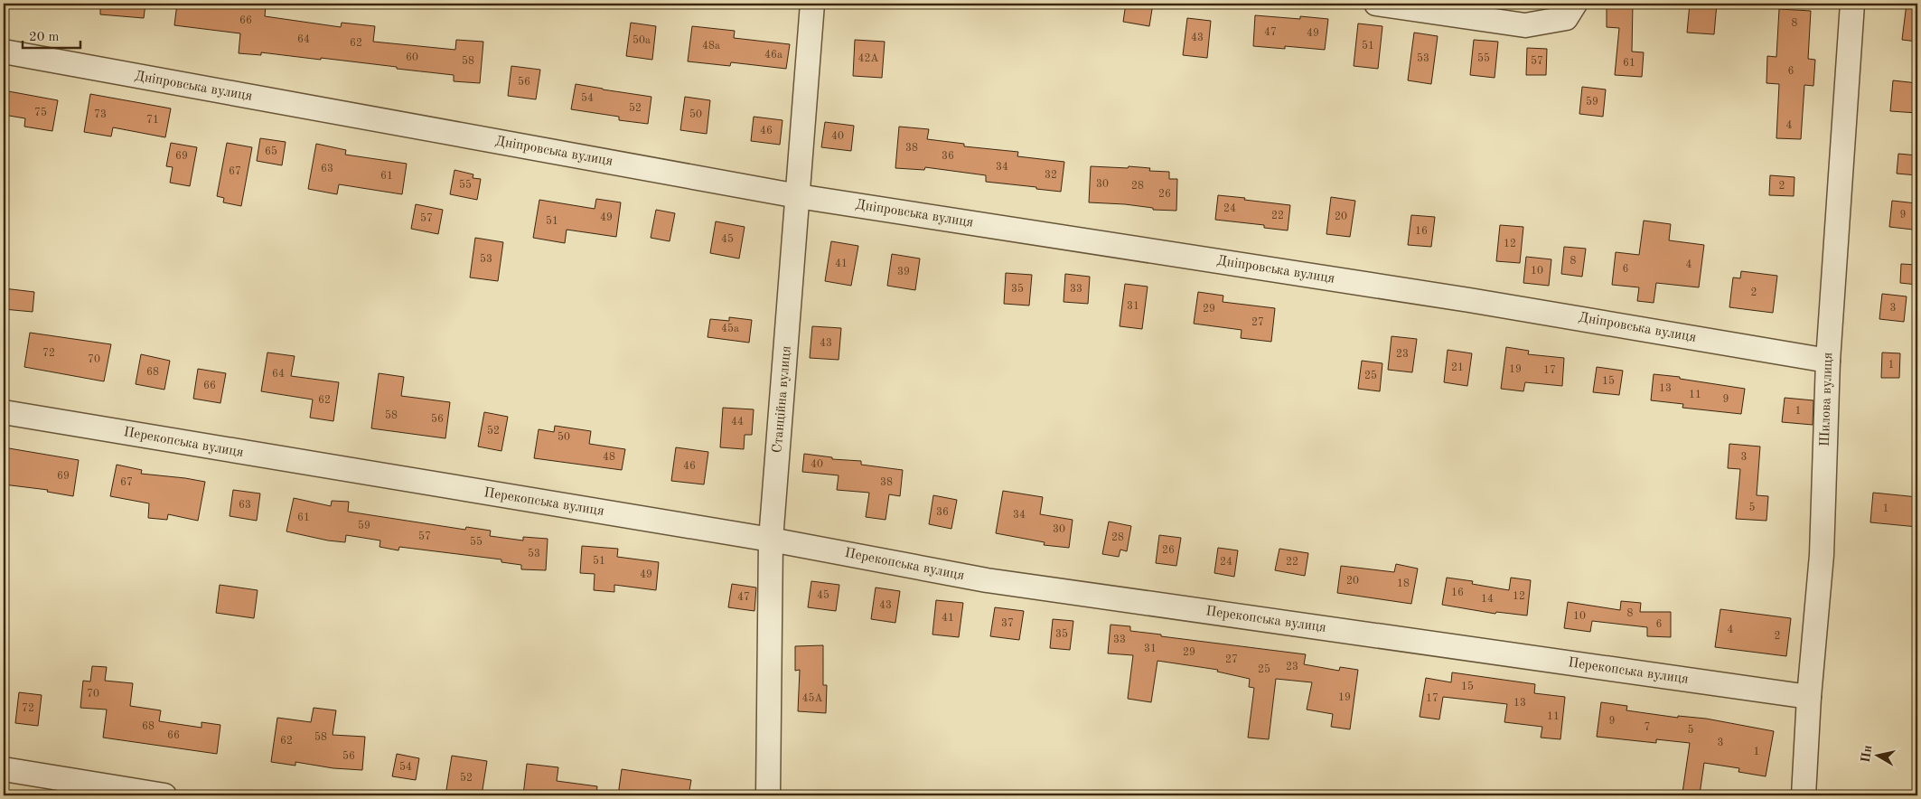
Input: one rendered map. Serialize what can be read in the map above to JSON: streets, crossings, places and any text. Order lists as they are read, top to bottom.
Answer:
{
  "streets": {
    "street": [
      "Дніпровська вулиця",
      "Станційна вулиця",
      "Шилова вулиця",
      "Перекопська вулиця"
    ]
  },
  "crossings": [
    ["Дніпровська вулиця", "Станційна вулиця"],
    ["Дніпровська вулиця", "Шилова вулиця"],
    ["Станційна вулиця", "Перекопська вулиця"],
    ["Шилова вулиця", "Перекопська вулиця"]
  ],
  "house_numbers": [
    "66",
    "8",
    "47",
    "49",
    "43",
    "64",
    "50а",
    "62",
    "48а",
    "51",
    "46а",
    "60",
    "42А",
    "53",
    "55",
    "58",
    "57",
    "61",
    "6",
    "56",
    "54",
    "59",
    "52",
    "75",
    "73",
    "50",
    "71",
    "4",
    "46",
    "40",
    "38",
    "65",
    "69",
    "36",
    "34",
    "63",
    "67",
    "32",
    "61",
    "30",
    "55",
    "28",
    "2",
    "26",
    "24",
    "9",
    "22",
    "20",
    "49",
    "57",
    "51",
    "16",
    "45",
    "12",
    "53",
    "8",
    "41",
    "4",
    "6",
    "10",
    "39",
    "35",
    "33",
    "2",
    "31",
    "3",
    "29",
    "27",
    "45а",
    "43",
    "72",
    "23",
    "70",
    "1",
    "21",
    "19",
    "17",
    "68",
    "64",
    "25",
    "15",
    "66",
    "13",
    "11",
    "9",
    "62",
    "1",
    "58",
    "56",
    "44",
    "52",
    "50",
    "48",
    "3",
    "40",
    "46",
    "69",
    "67",
    "38",
    "63",
    "5",
    "1",
    "36",
    "34",
    "61",
    "59",
    "30",
    "57",
    "28",
    "55",
    "26",
    "53",
    "51",
    "24",
    "22",
    "49",
    "20",
    "18",
    "16",
    "45",
    "12",
    "47",
    "14",
    "43",
    "8",
    "10",
    "41",
    "37",
    "6",
    "4",
    "35",
    "2",
    "33",
    "31",
    "29",
    "27",
    "23",
    "25",
    "15",
    "70",
    "19",
    "45А",
    "17",
    "13",
    "72",
    "11",
    "9",
    "68",
    "7",
    "5",
    "66",
    "58",
    "62",
    "3",
    "1",
    "56",
    "54",
    "52"
  ],
  "scale_bar": "20 m",
  "north": "left"
}
